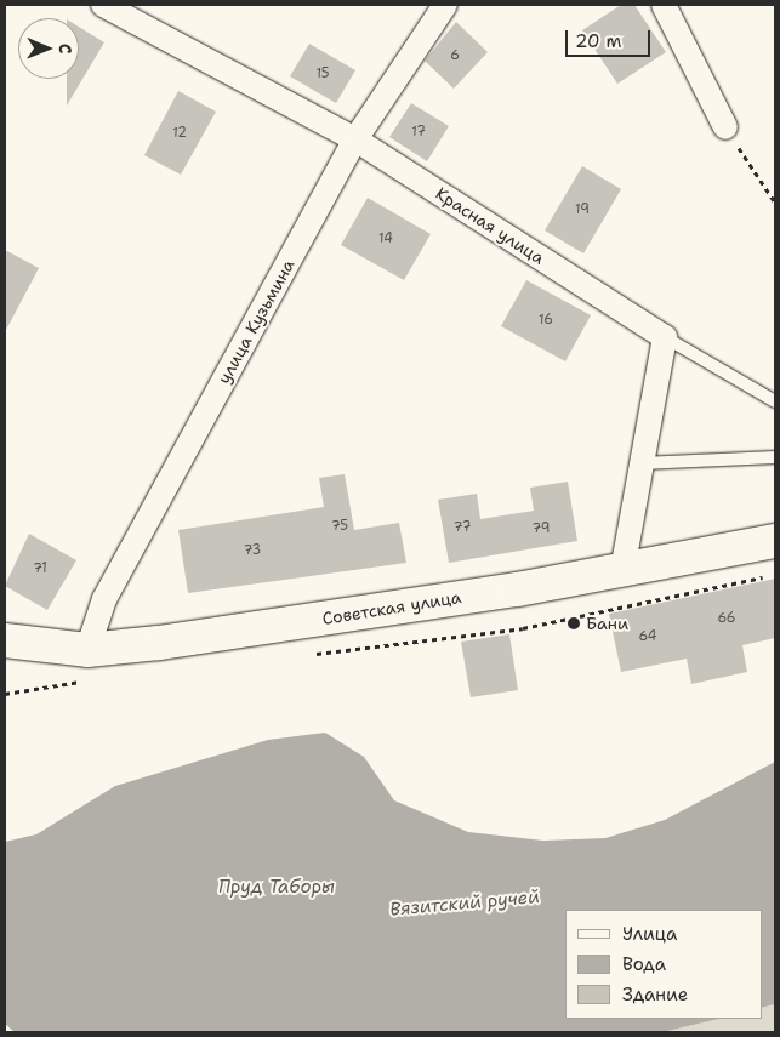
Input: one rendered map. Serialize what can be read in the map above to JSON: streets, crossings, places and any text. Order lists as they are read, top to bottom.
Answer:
{
  "streets": {
    "main road": ["Советская улица"],
    "street": ["Красная улица", "улица Кузьмина"]
  },
  "crossings": [
    ["Красная улица", "улица Кузьмина"],
    ["улица Кузьмина", "Советская улица"]
  ],
  "water": ["Пруд Таборы", "Вязитский ручей"],
  "places": ["Бани"],
  "house_numbers": [
    "6",
    "15",
    "17",
    "12",
    "19",
    "14",
    "16",
    "75",
    "77",
    "79",
    "73",
    "71",
    "66",
    "64"
  ],
  "legend": ["Улица", "Вода", "Здание"],
  "scale_bar": "20 m",
  "north": "right"
}
